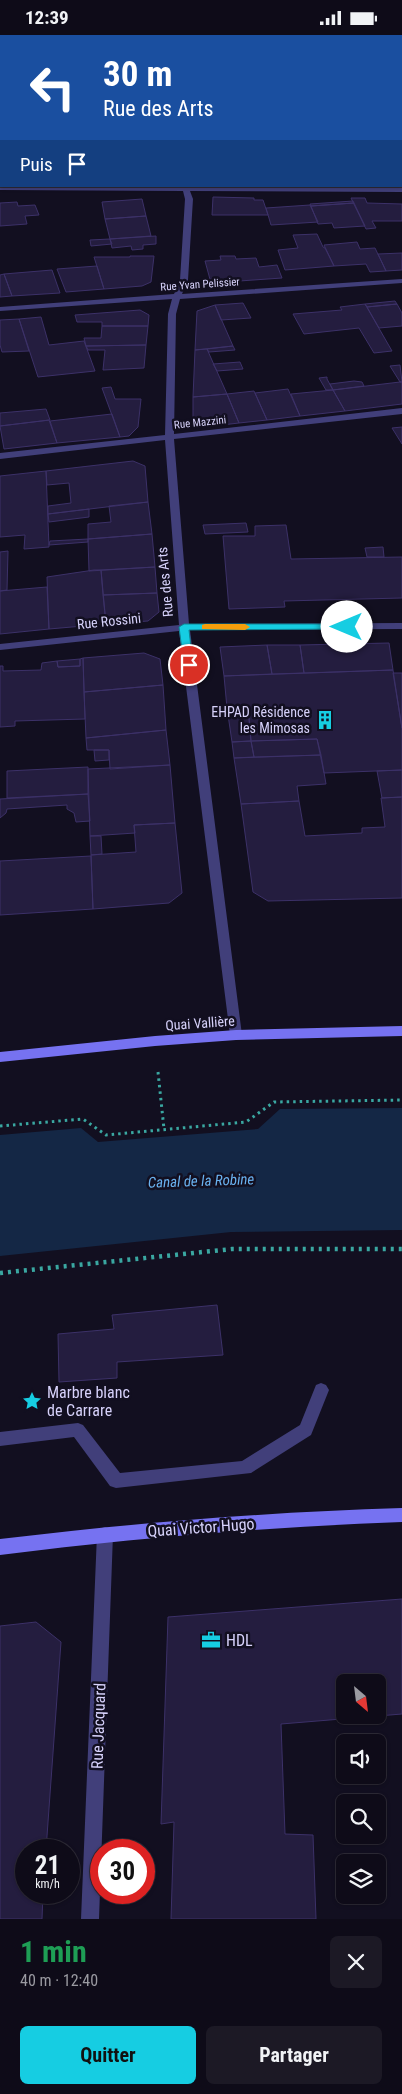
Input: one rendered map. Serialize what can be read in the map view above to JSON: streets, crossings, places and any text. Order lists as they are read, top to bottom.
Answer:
{
  "streets": {
    "street": [
      "Rue Yvan Pelissier",
      "Rue Mazzini",
      "Rue des Arts",
      "Rue Rossini",
      "Quai Vallière",
      "Quai Victor Hugo",
      "Rue Jacquard"
    ]
  },
  "crossings": [
    ["Rue Yvan Pelissier", "Rue des Arts"],
    ["Rue Mazzini", "Rue des Arts"],
    ["Rue des Arts", "Rue Rossini"],
    ["Rue des Arts", "Quai Vallière"],
    ["Quai Victor Hugo", "Rue Jacquard"]
  ],
  "water": ["Canal de la Robine"],
  "places": {
    "building": ["EHPAD Résidence les Mimosas"],
    "place": ["Marbre blanc de Carrare"],
    "office": ["HDL"]
  },
  "north": "bottom right",
  "page": {
    "status": "12:39",
    "turn": ["30 m", "Rue des Arts"],
    "then": "Puis",
    "speed": "21 km/h",
    "limit": "30",
    "heading": ["1 min", "40 m · 12:40"],
    "buttons": ["Quitter", "Partager"]
  }
}
